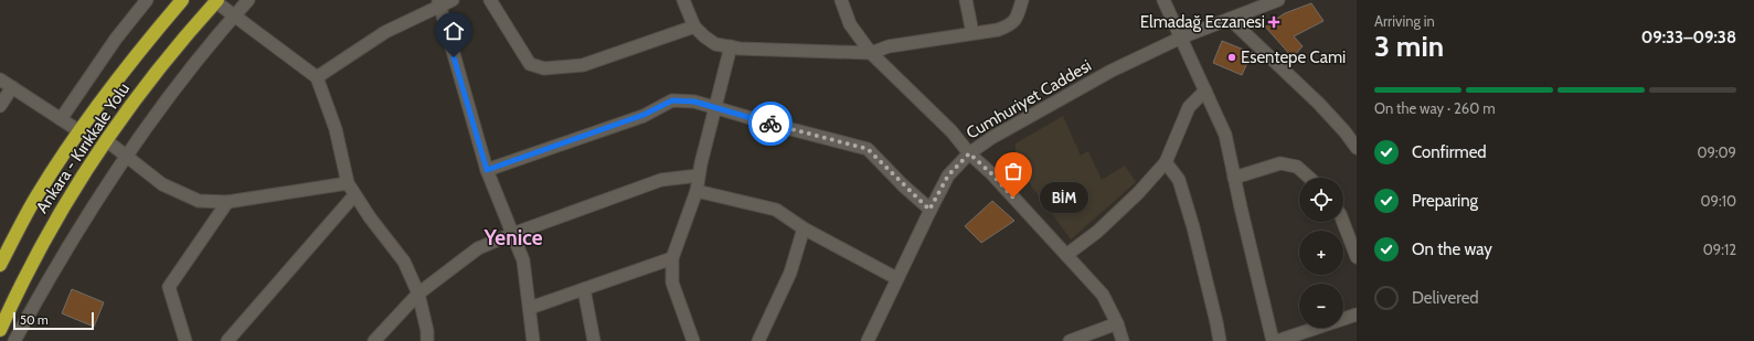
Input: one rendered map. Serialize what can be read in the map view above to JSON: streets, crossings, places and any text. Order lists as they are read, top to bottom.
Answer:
{
  "streets": {
    "highway": ["Ankara - Kırıkkale Yolu"],
    "street": ["Cumhuriyet Caddesi"]
  },
  "districts": ["Yenice"],
  "places": {
    "health": ["Elmadağ Eczanesi"],
    "other": ["Esentepe Cami", "BİM"]
  },
  "scale_bar": "50 m",
  "page": {
    "heading": ["3 min", "Arriving in", "09:33–09:38"],
    "bar": "On the way · 260 m",
    "list": [
      ["Confirmed", "09:09"],
      ["Preparing", "09:10"],
      ["On the way", "09:12"],
      "Delivered"
    ],
    "map_buttons": ["+", "−"],
    "bubble": "BİM",
    "scale": "50 m"
  }
}
